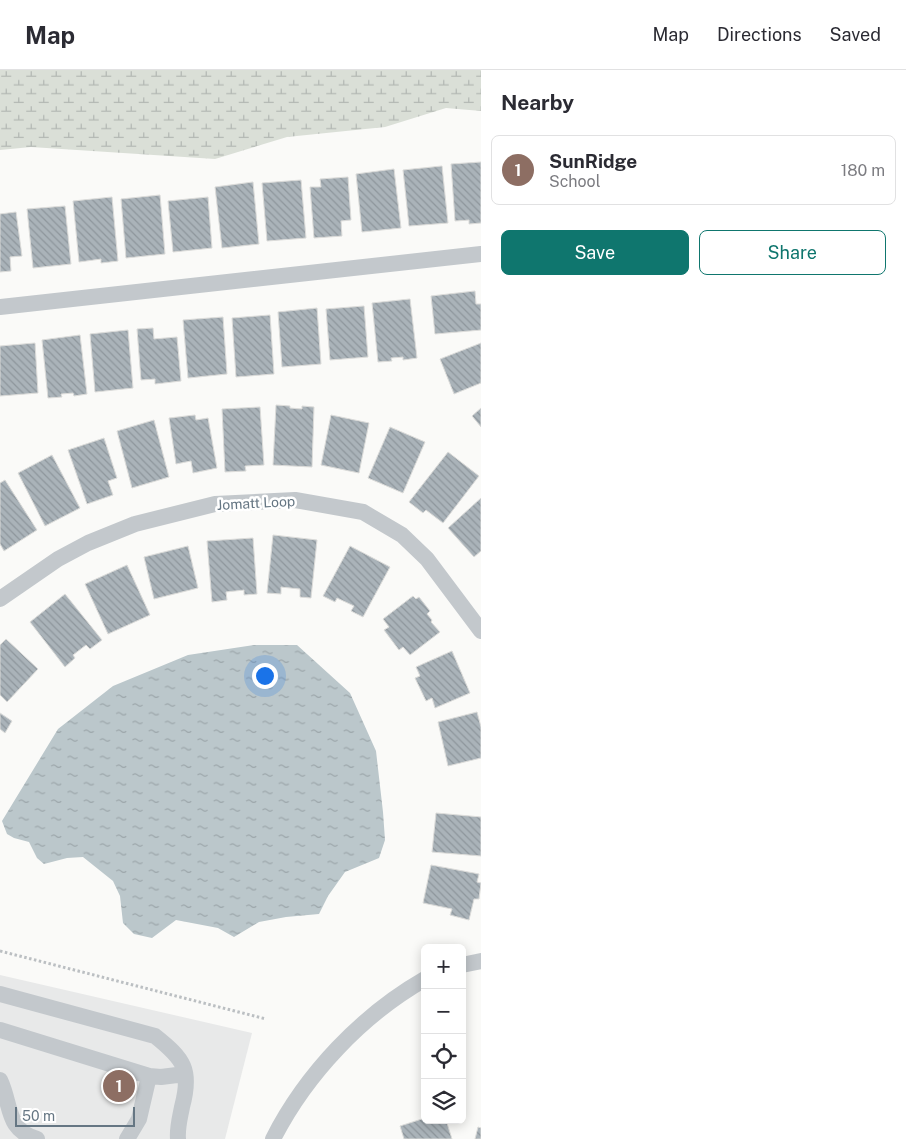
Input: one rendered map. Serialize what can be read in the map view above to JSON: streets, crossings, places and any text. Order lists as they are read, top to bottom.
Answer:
{
  "streets": {
    "street": ["Jomatt Loop"]
  },
  "scale_bar": "50 m",
  "page": {
    "header": "Map",
    "nav": ["Map", "Directions", "Saved"],
    "heading": "Nearby",
    "list": [
      {
        "mark": "1",
        "name": "SunRidge",
        "note": "School",
        "value": "180 m"
      }
    ],
    "buttons": ["Save", "Share"],
    "map_buttons": ["+", "−"],
    "pins": "1",
    "scale": "50 m"
  }
}
